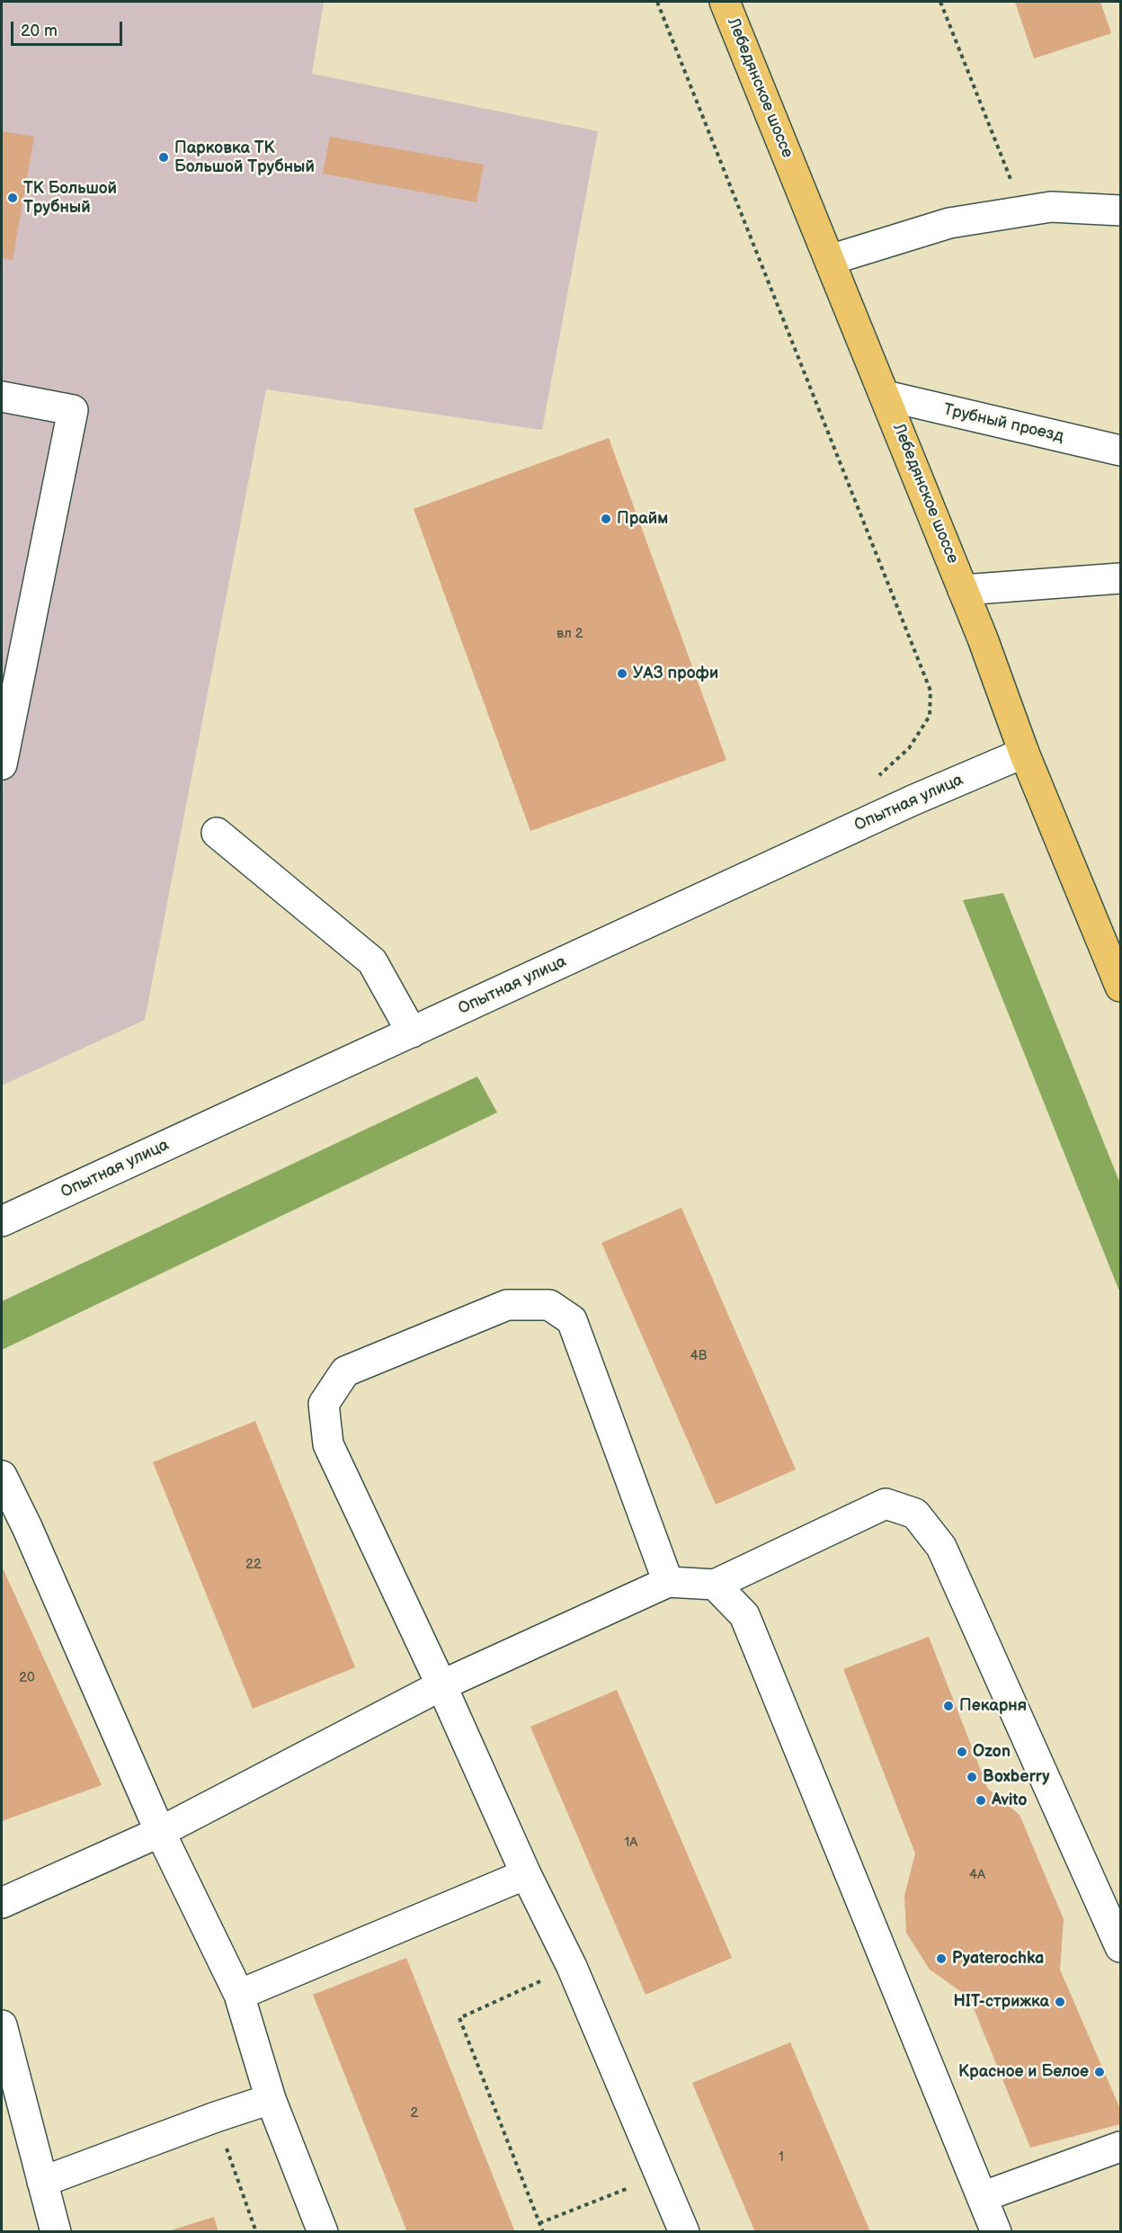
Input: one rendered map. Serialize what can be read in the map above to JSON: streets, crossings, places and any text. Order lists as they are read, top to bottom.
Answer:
{
  "streets": {
    "main road": ["Лебедянское шоссе"],
    "street": ["Трубный проезд", "Опытная улица"]
  },
  "crossings": [
    ["Лебедянское шоссе", "Трубный проезд"],
    ["Лебедянское шоссе", "Опытная улица"]
  ],
  "places": [
    "Парковка ТК Большой Трубный",
    "ТК Большой Трубный",
    "Прайм",
    "УАЗ профи",
    "Пекарня",
    "Ozon",
    "Boxberry",
    "Avito",
    "Pyaterochka",
    "HIT-стрижка",
    "Красное и Белое"
  ],
  "house_numbers": [
    "вл 2",
    "4В",
    "22",
    "20",
    "1А",
    "4А",
    "2",
    "1"
  ],
  "scale_bar": "20 m"
}
